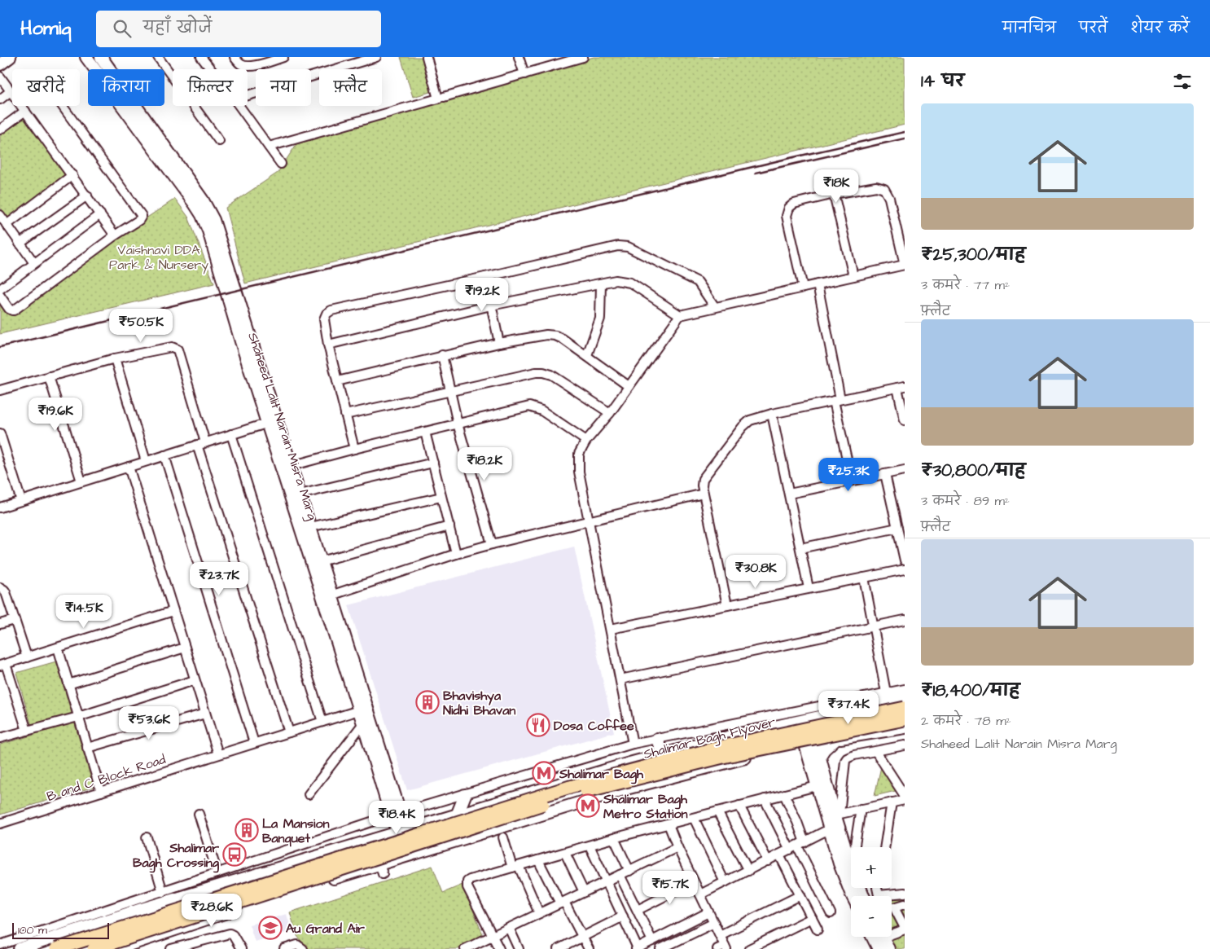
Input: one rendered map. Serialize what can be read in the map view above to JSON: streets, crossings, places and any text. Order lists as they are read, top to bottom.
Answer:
{
  "streets": {
    "main road": ["Shalimar Bagh Flyover"],
    "street": ["Shaheed Lalit Narain Misra Marg", "B and C Block Road"]
  },
  "crossings": [
    ["Shaheed Lalit Narain Misra Marg", "B and C Block Road"]
  ],
  "parks": ["Vaishnavi DDA Park & Nursery"],
  "places": {
    "building": ["Bhavishya Nidhi Bhavan", "La Mansion Banquet"],
    "restaurant": ["Dosa Coffee"],
    "metro station": ["Shalimar Bagh", "Shalimar Bagh Metro Station"],
    "bus stop": ["Shalimar Bagh Crossing"],
    "school or university": ["Au Grand Air"]
  },
  "scale_bar": "100 m",
  "page": {
    "header": "Homiq",
    "search": "यहाँ खोजें",
    "nav": ["मानचित्र", "परतें", "शेयर करें"],
    "heading": "14 घर",
    "chip": [
      "खरीदें",
      "किराया",
      "फ़िल्टर",
      "नया",
      "फ़्लैट"
    ],
    "list": [
      {
        "name": "₹25,300/माह",
        "note": "3 कमरे · 77 m² · फ़्लैट"
      },
      {
        "name": "₹30,800/माह",
        "note": "3 कमरे · 89 m² · फ़्लैट"
      },
      {
        "name": "₹18,400/माह",
        "note": "2 कमरे · 78 m² · Shaheed Lalit Narain Misra Marg"
      }
    ],
    "price": [
      "₹18K",
      "₹19.2K",
      "₹50.5K",
      "₹19.6K",
      "₹18.2K",
      "₹25.3K",
      "₹30.8K",
      "₹23.7K",
      "₹14.5K",
      "₹37.4K",
      "₹53.6K",
      "₹18.4K",
      "₹15.7K",
      "₹28.6K"
    ],
    "map_buttons": ["+", "−"],
    "scale": "100 m"
  }
}
